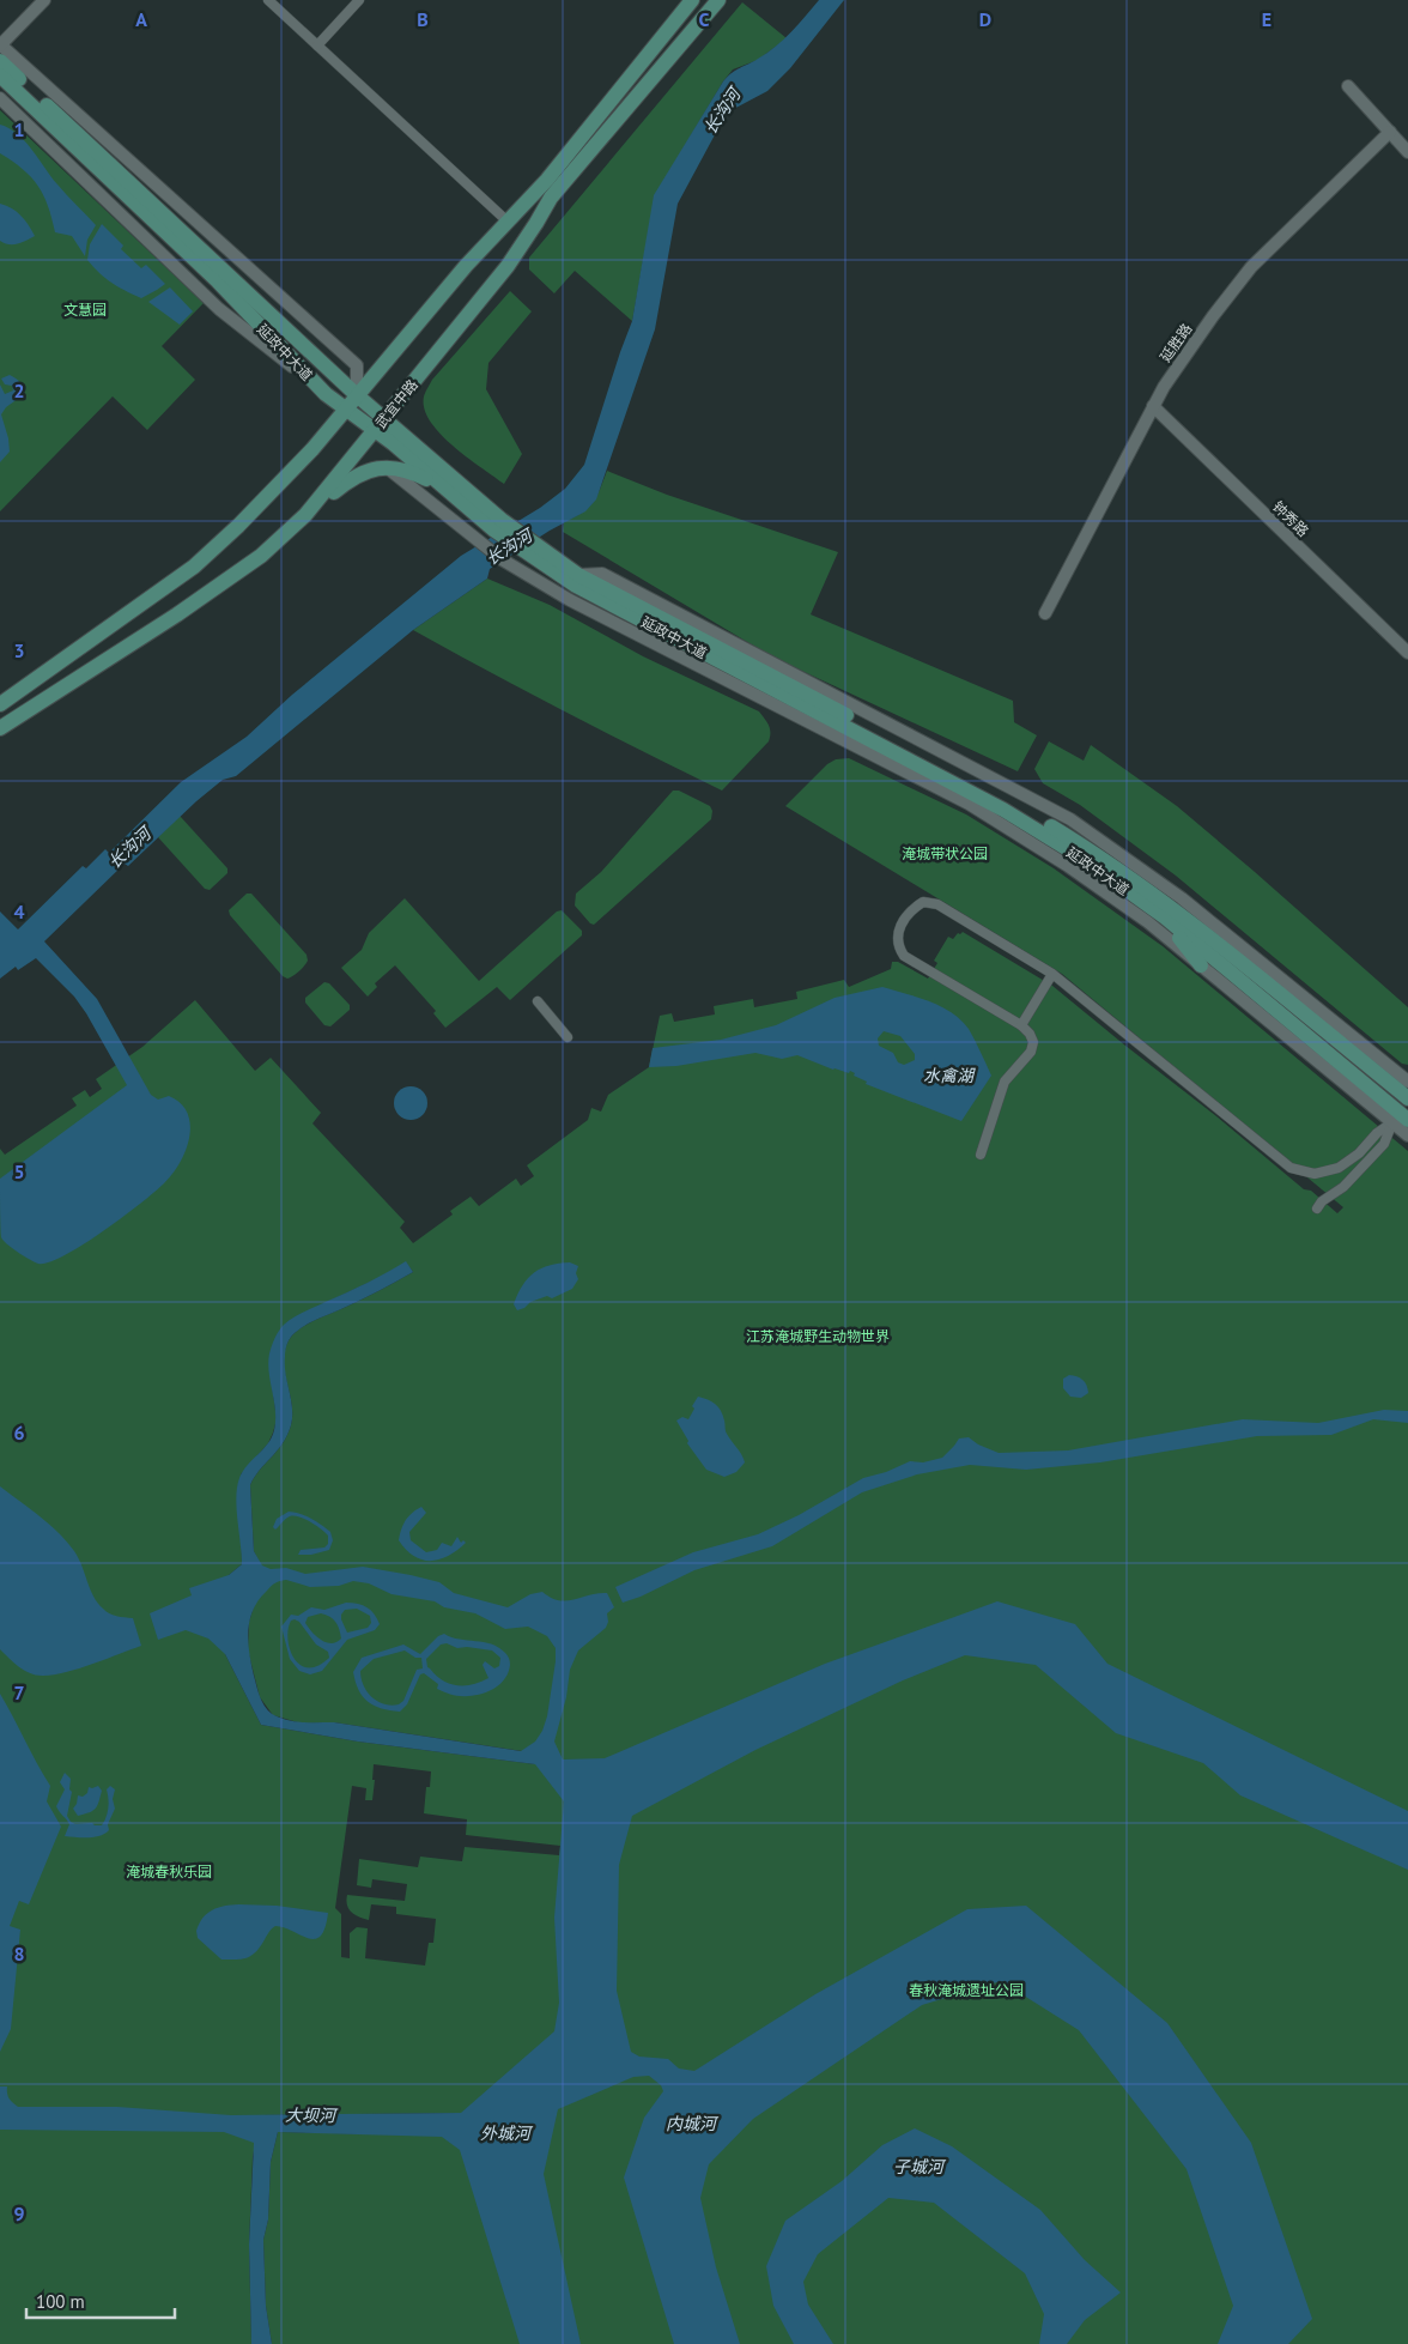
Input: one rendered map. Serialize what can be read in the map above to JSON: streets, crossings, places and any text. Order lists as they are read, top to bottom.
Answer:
{
  "streets": {
    "main road": ["延政中大道", "武宜中路"],
    "street": ["延胜路", "钟秀路"]
  },
  "crossings": [
    ["延胜路", "钟秀路"],
    ["延政中大道", "武宜中路"]
  ],
  "water": [
    "长沟河",
    "水禽湖",
    "大坝河",
    "内城河",
    "外城河",
    "子城河"
  ],
  "parks": [
    "文慧园",
    "淹城带状公园",
    "江苏淹城野生动物世界",
    "淹城春秋乐园",
    "春秋淹城遗址公园"
  ],
  "scale_bar": "100 m",
  "grid": {
    "columns": [
      "A",
      "B",
      "C",
      "D",
      "E"
    ],
    "rows": [
      "1",
      "2",
      "3",
      "4",
      "5",
      "6",
      "7",
      "8",
      "9"
    ]
  }
}
